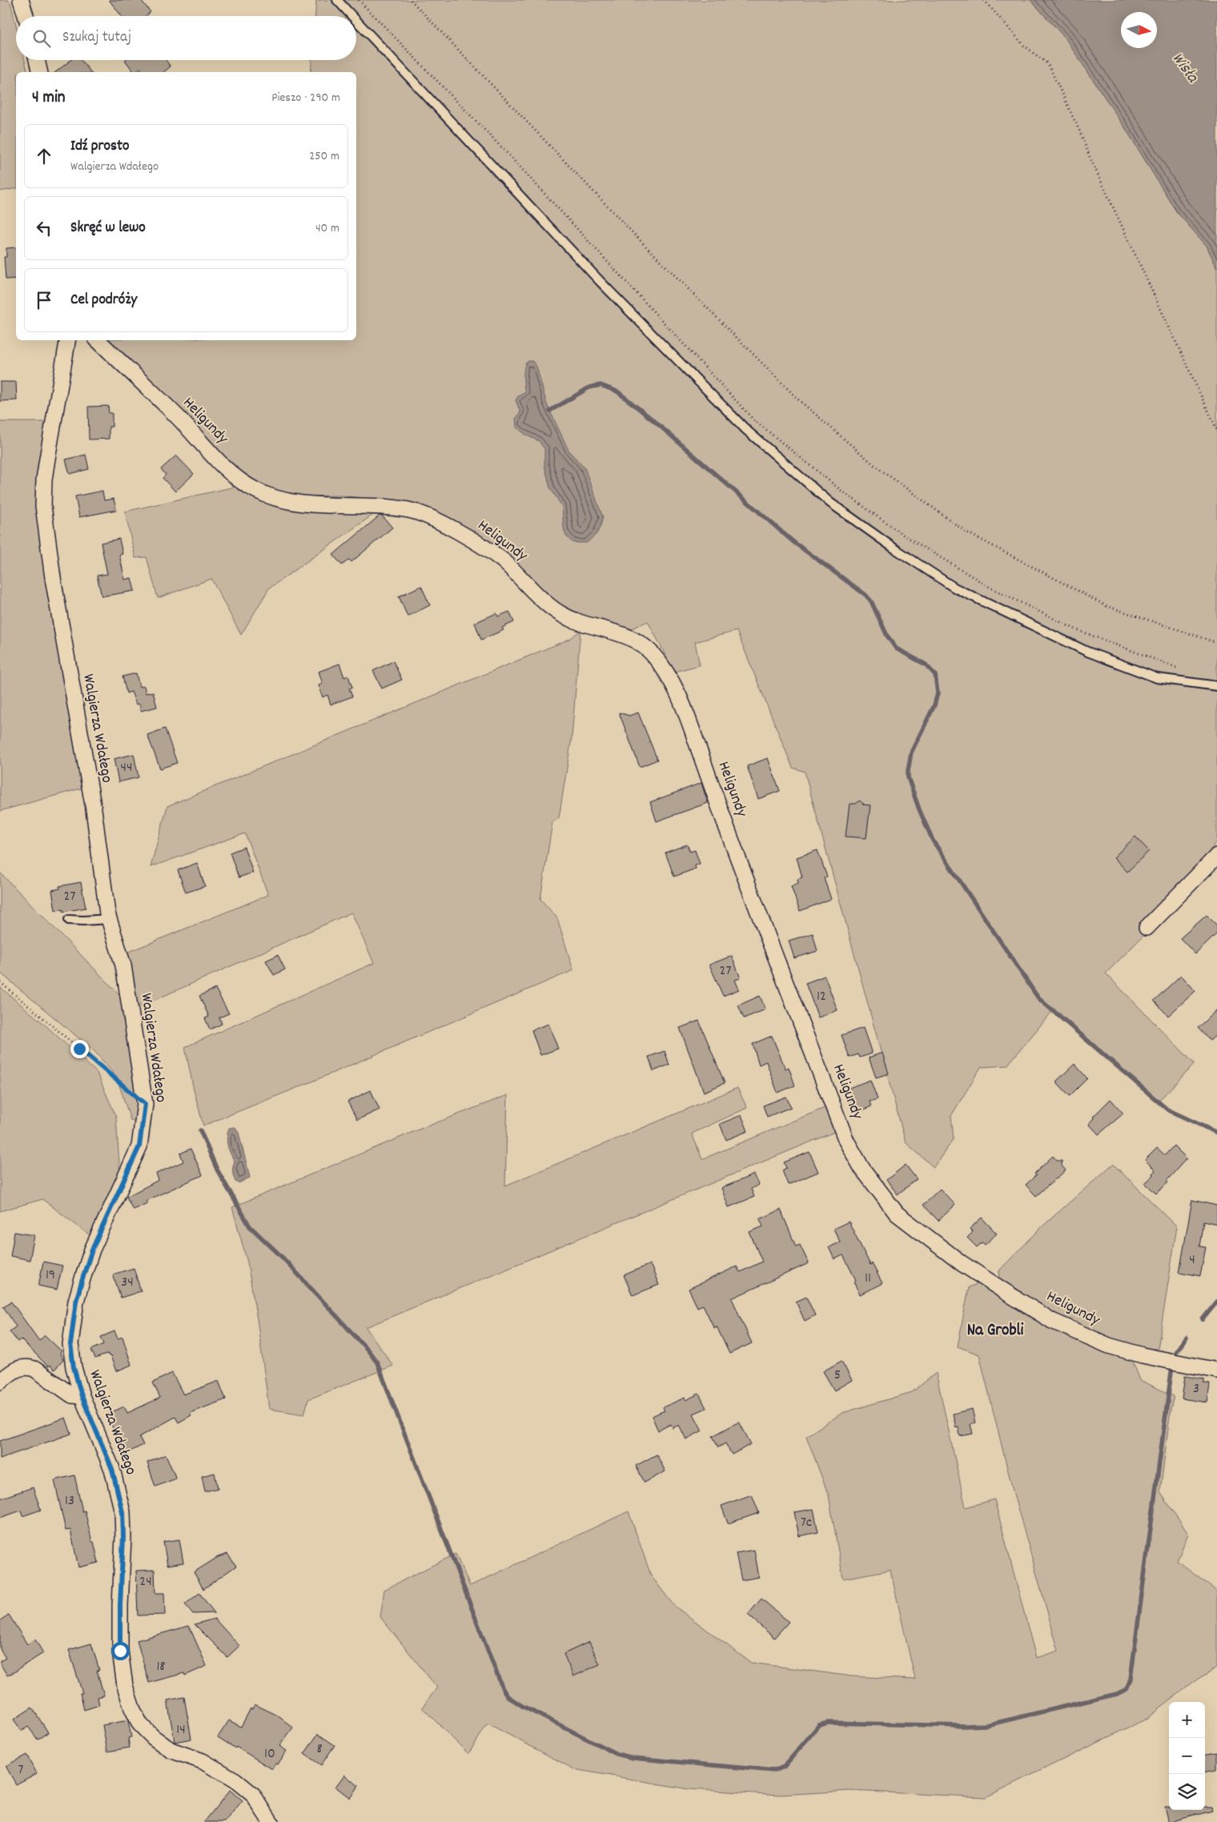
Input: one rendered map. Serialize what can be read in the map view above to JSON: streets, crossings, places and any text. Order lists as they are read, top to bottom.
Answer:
{
  "streets": {
    "street": ["Heligundy", "Walgierza Wdałego"]
  },
  "districts": ["Na Grobli"],
  "water": ["Wisła"],
  "house_numbers": [
    "44",
    "27",
    "27",
    "12",
    "4",
    "19",
    "11",
    "34",
    "5",
    "3",
    "13",
    "7c",
    "24",
    "18",
    "14",
    "8",
    "10",
    "7"
  ],
  "north": "right",
  "page": {
    "search": "Szukaj tutaj",
    "heading": ["4 min", "Pieszo · 290 m"],
    "list": [
      ["Idź prosto", "Walgierza Wdałego", "250 m"],
      ["Skręć w lewo", "40 m"],
      "Cel podróży"
    ],
    "map_buttons": ["+", "−"]
  }
}
